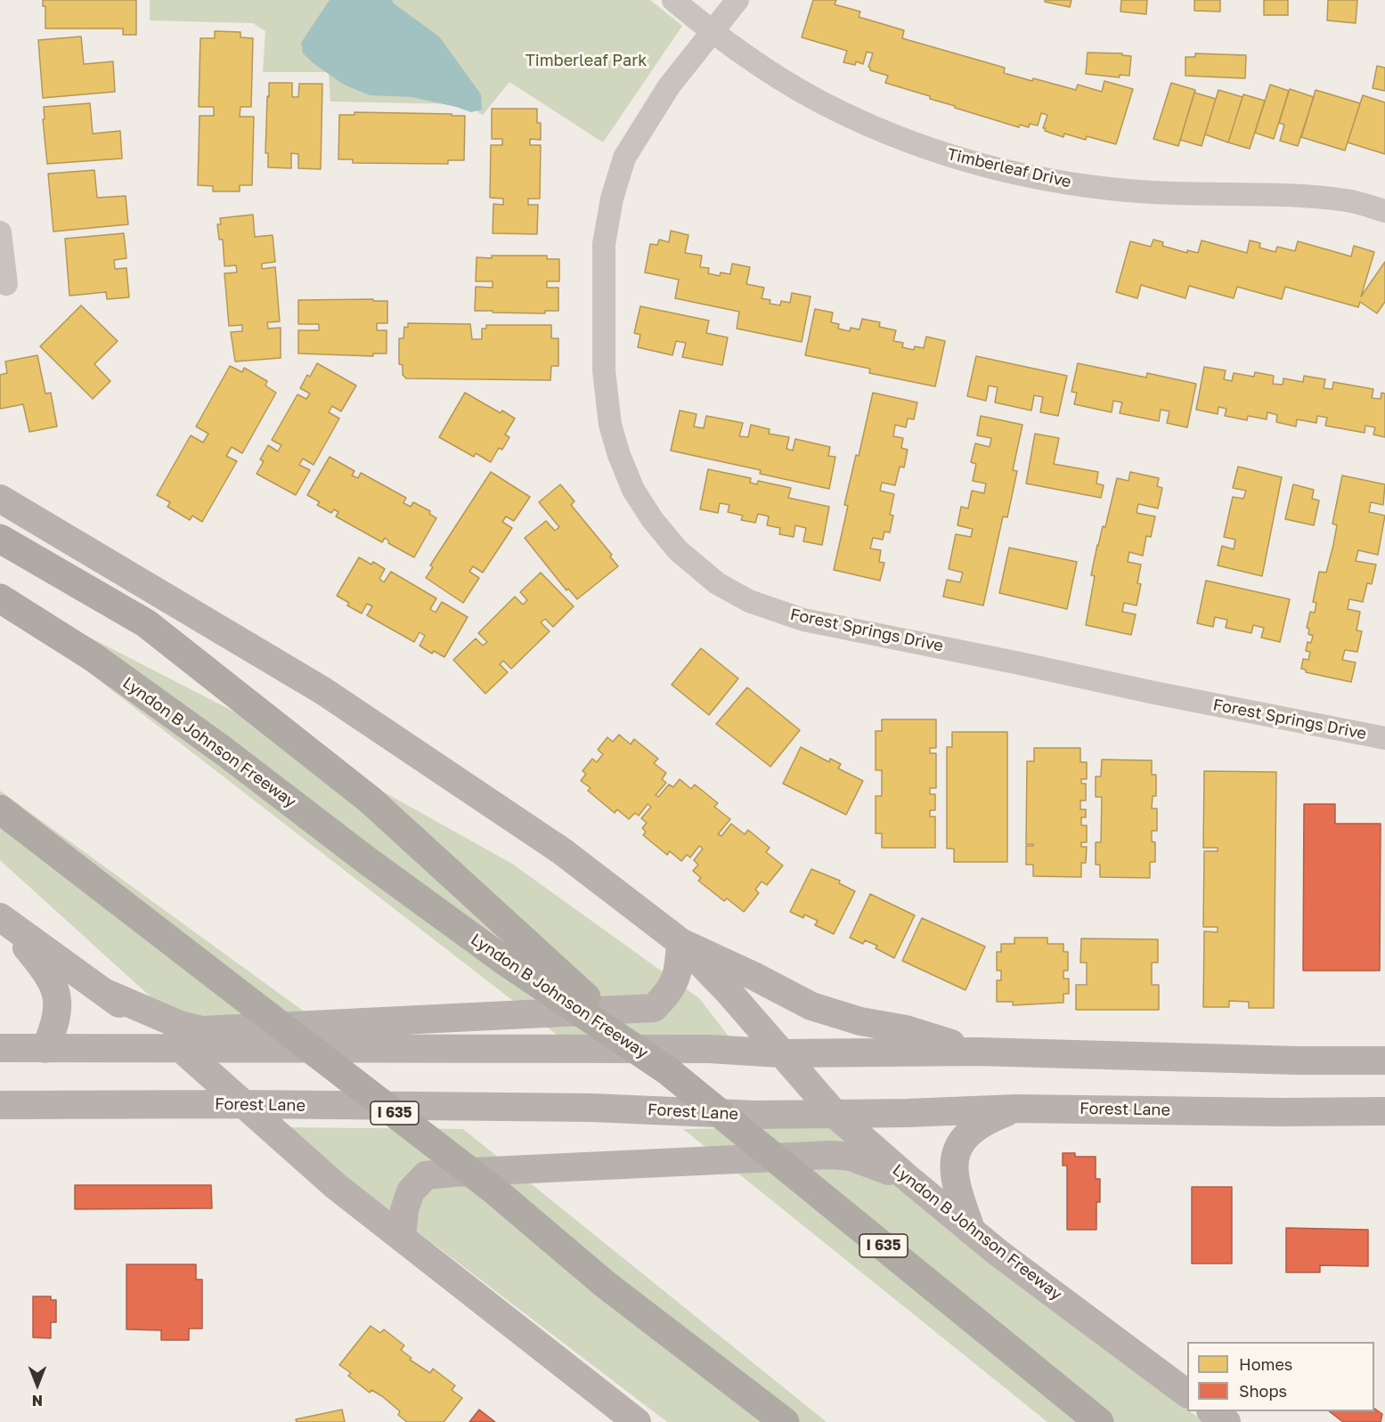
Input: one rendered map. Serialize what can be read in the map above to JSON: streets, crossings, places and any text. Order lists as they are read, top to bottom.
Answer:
{
  "streets": {
    "highway": ["Lyndon B Johnson Freeway", "I 635"],
    "main road": ["Forest Lane"],
    "street": ["Timberleaf Drive", "Forest Springs Drive"]
  },
  "crossings": [
    ["Timberleaf Drive", "Forest Springs Drive"],
    ["Lyndon B Johnson Freeway", "Forest Lane"]
  ],
  "parks": ["Timberleaf Park"],
  "legend": ["Homes", "Shops"],
  "north": "bottom"
}
